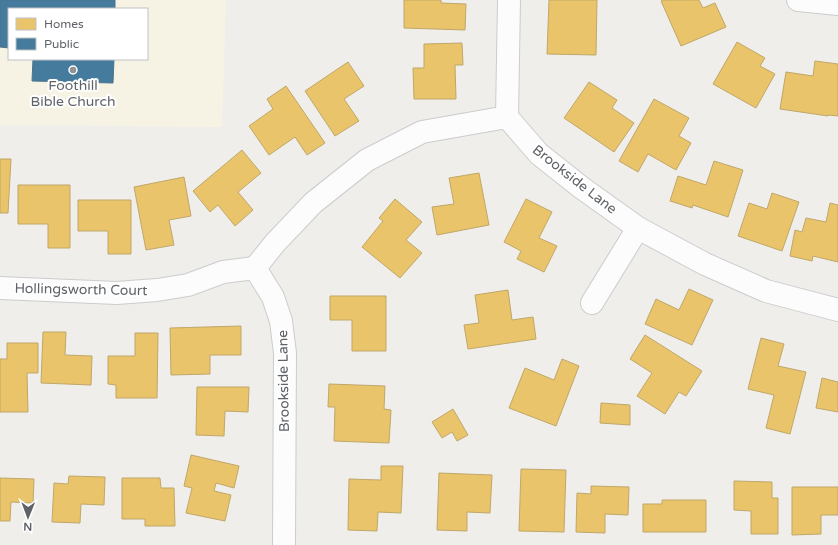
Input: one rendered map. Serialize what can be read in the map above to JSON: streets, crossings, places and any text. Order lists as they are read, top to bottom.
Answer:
{
  "streets": {
    "street": ["Brookside Lane", "Hollingsworth Court"]
  },
  "crossings": [
    ["Brookside Lane", "Hollingsworth Court"]
  ],
  "places": ["Foothill Bible Church"],
  "legend": ["Homes", "Public"],
  "north": "bottom"
}
